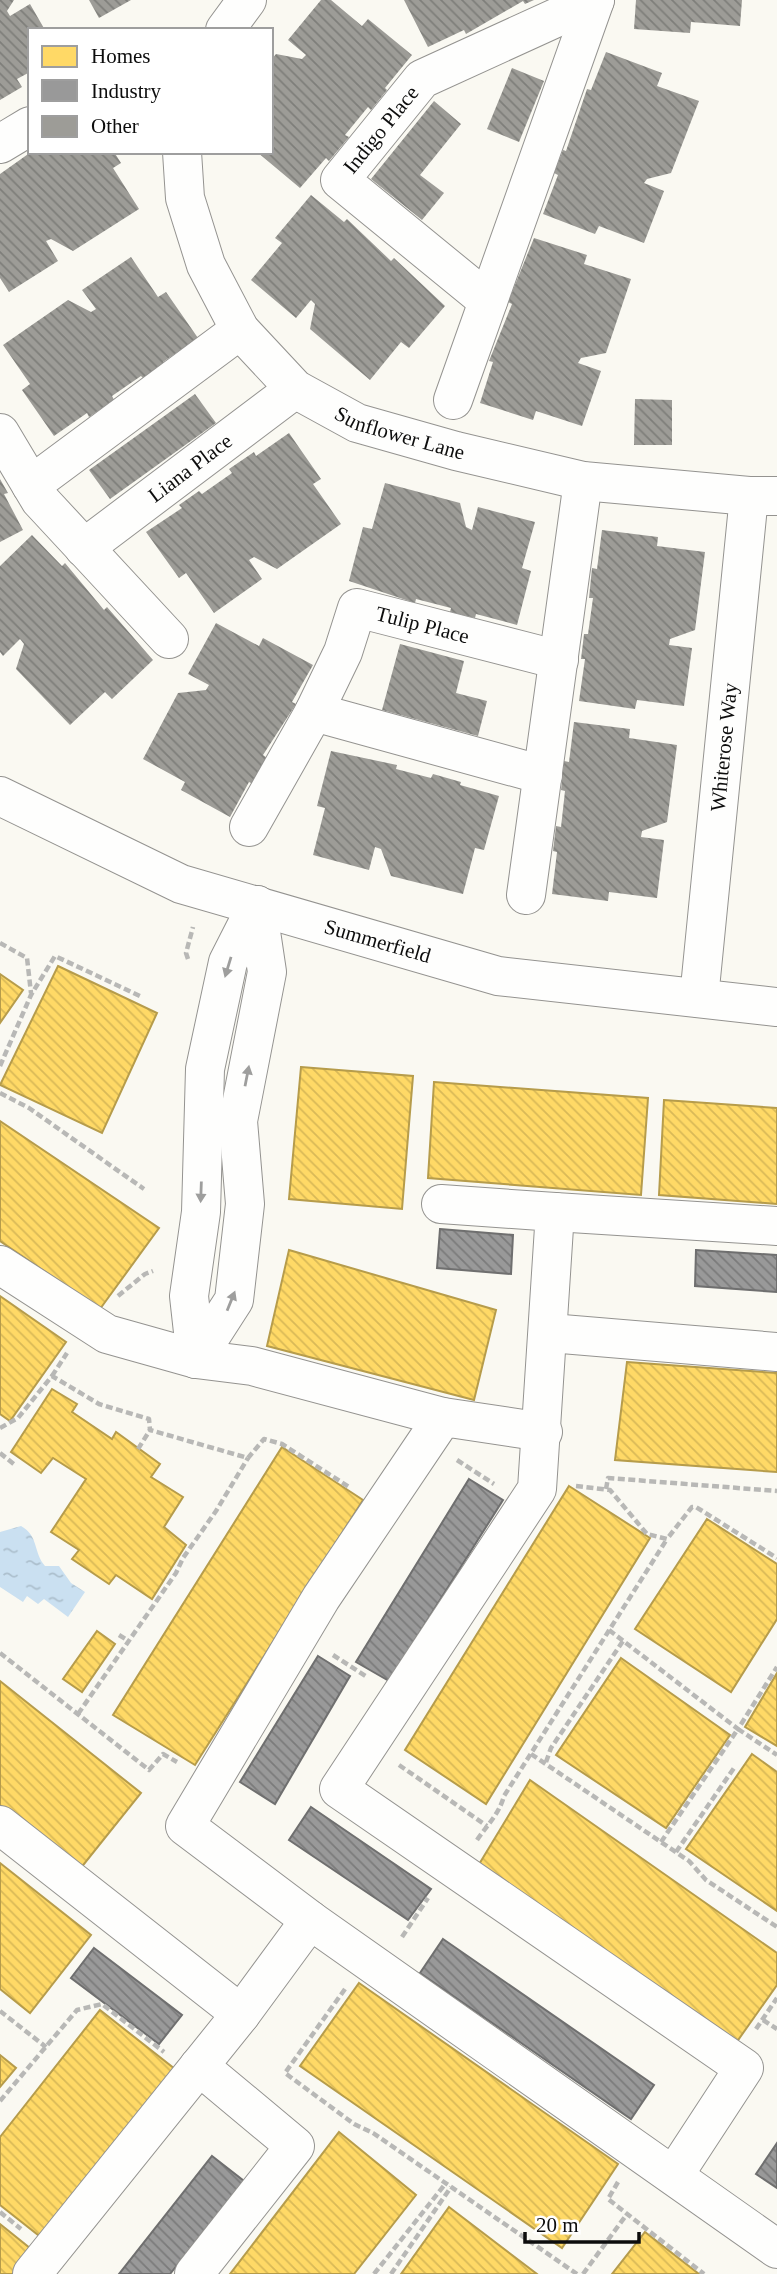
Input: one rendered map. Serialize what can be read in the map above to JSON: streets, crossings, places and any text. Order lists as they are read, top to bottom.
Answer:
{
  "streets": {
    "street": [
      "Indigo Place",
      "Sunflower Lane",
      "Liana Place",
      "Tulip Place",
      "Whiterose Way",
      "Summerfield"
    ]
  },
  "crossings": [
    ["Sunflower Lane", "Liana Place"],
    ["Sunflower Lane", "Whiterose Way"],
    ["Whiterose Way", "Summerfield"]
  ],
  "legend": ["Homes", "Industry", "Other"],
  "scale_bar": "20 m"
}
